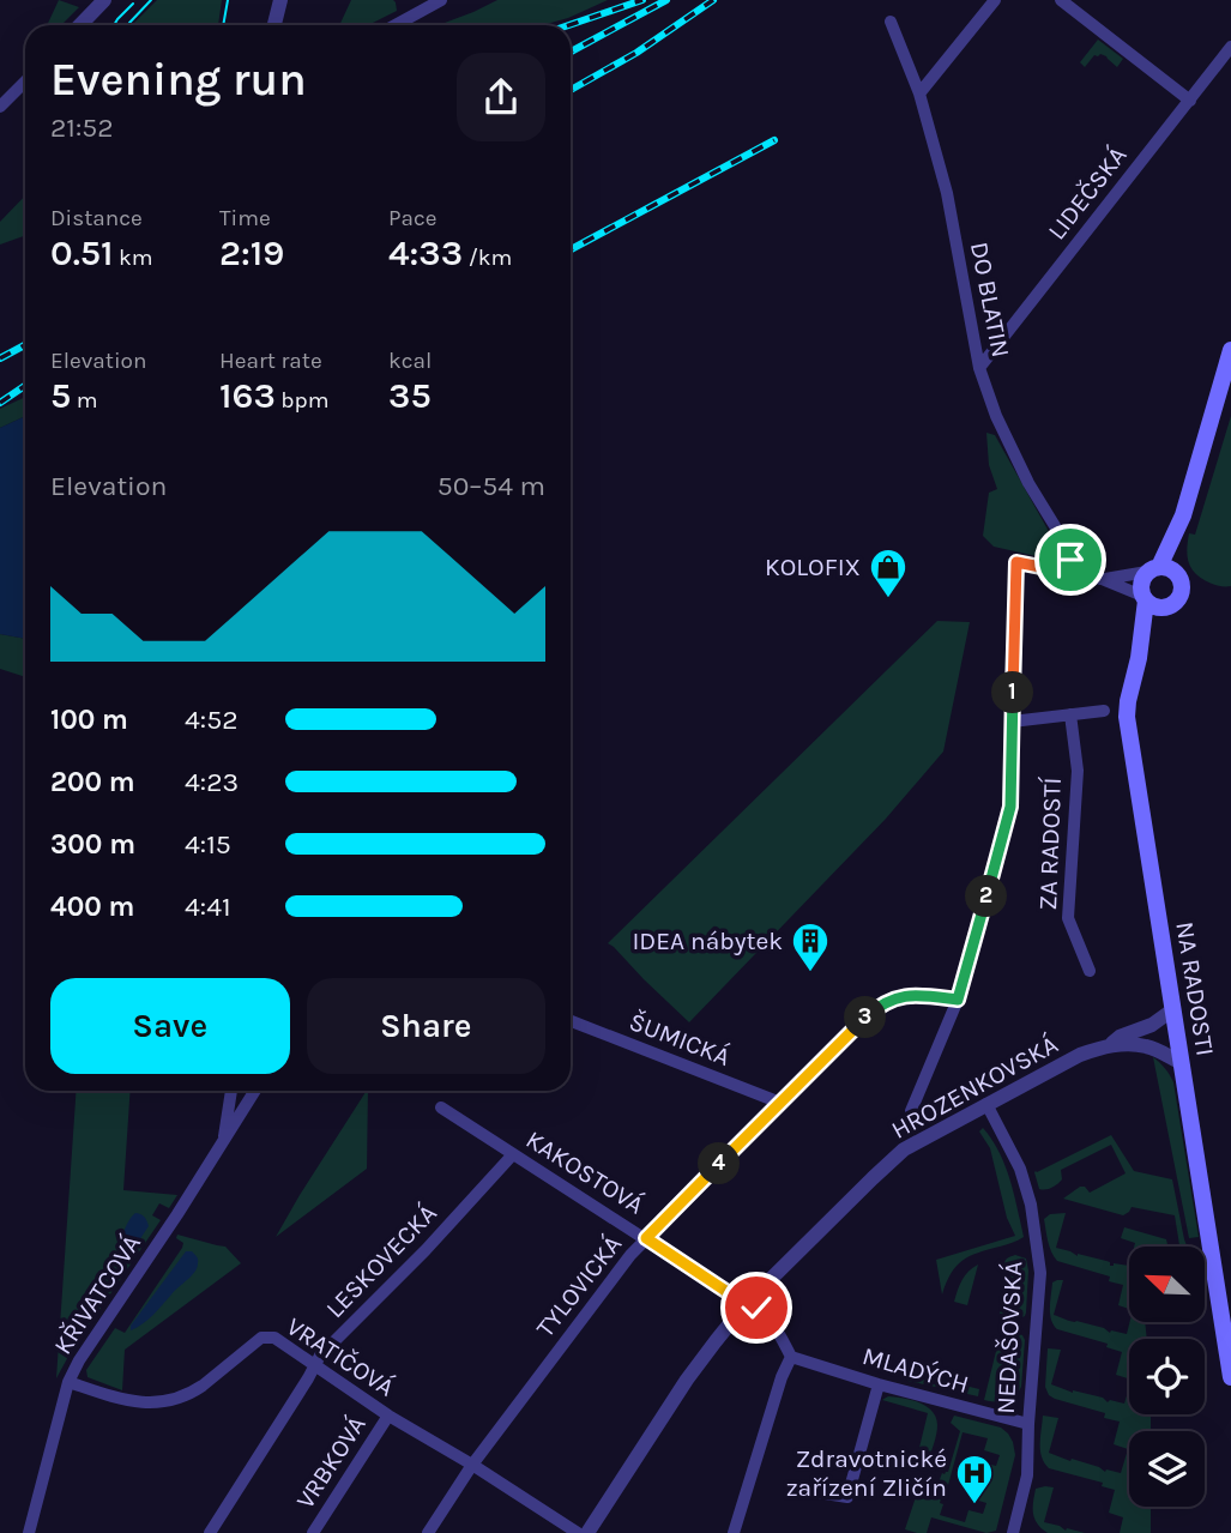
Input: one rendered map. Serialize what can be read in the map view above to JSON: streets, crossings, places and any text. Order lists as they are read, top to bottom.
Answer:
{
  "streets": {
    "main road": ["NA RADOSTI"],
    "street": [
      "LIDEČSKÁ",
      "DO BLATIN",
      "ZA RADOSTÍ",
      "ŠUMICKÁ",
      "HROZENKOVSKÁ",
      "KAKOSTOVÁ",
      "LESKOVECKÁ",
      "TYLOVICKÁ",
      "KŘIVATCOVÁ",
      "NEDAŠOVSKÁ",
      "VRATIČOVÁ",
      "MLADÝCH",
      "VRBKOVÁ"
    ]
  },
  "crossings": [
    ["LIDEČSKÁ", "DO BLATIN"],
    ["NA RADOSTI", "HROZENKOVSKÁ"],
    ["ŠUMICKÁ", "TYLOVICKÁ"],
    ["HROZENKOVSKÁ", "KAKOSTOVÁ"],
    ["HROZENKOVSKÁ", "NEDAŠOVSKÁ"],
    ["KAKOSTOVÁ", "LESKOVECKÁ"],
    ["KAKOSTOVÁ", "TYLOVICKÁ"],
    ["LESKOVECKÁ", "VRATIČOVÁ"],
    ["TYLOVICKÁ", "VRATIČOVÁ"],
    ["KŘIVATCOVÁ", "VRATIČOVÁ"],
    ["NEDAŠOVSKÁ", "MLADÝCH"],
    ["VRATIČOVÁ", "VRBKOVÁ"]
  ],
  "places": {
    "shop": ["KOLOFIX"],
    "building": ["IDEA nábytek"],
    "hospital": ["Zdravotnické zařízení Zličín"]
  },
  "north": "top left",
  "page": {
    "heading": ["Evening run", "21:52"],
    "stats": [
      ["Distance", "0.51 km"],
      ["Time", "2:19"],
      ["Pace", "4:33 /km"],
      ["Elevation", "5 m"],
      ["Heart rate", "163 bpm"],
      ["kcal", "35"]
    ],
    "chart": ["Elevation", "50–54 m"],
    "pins": [
      "1",
      "2",
      "3",
      "4"
    ],
    "list": [
      {
        "name": "100 m",
        "note": "4:52"
      },
      {
        "name": "200 m",
        "note": "4:23"
      },
      {
        "name": "300 m",
        "note": "4:15"
      },
      {
        "name": "400 m",
        "note": "4:41"
      }
    ],
    "buttons": ["Save", "Share"]
  }
}
